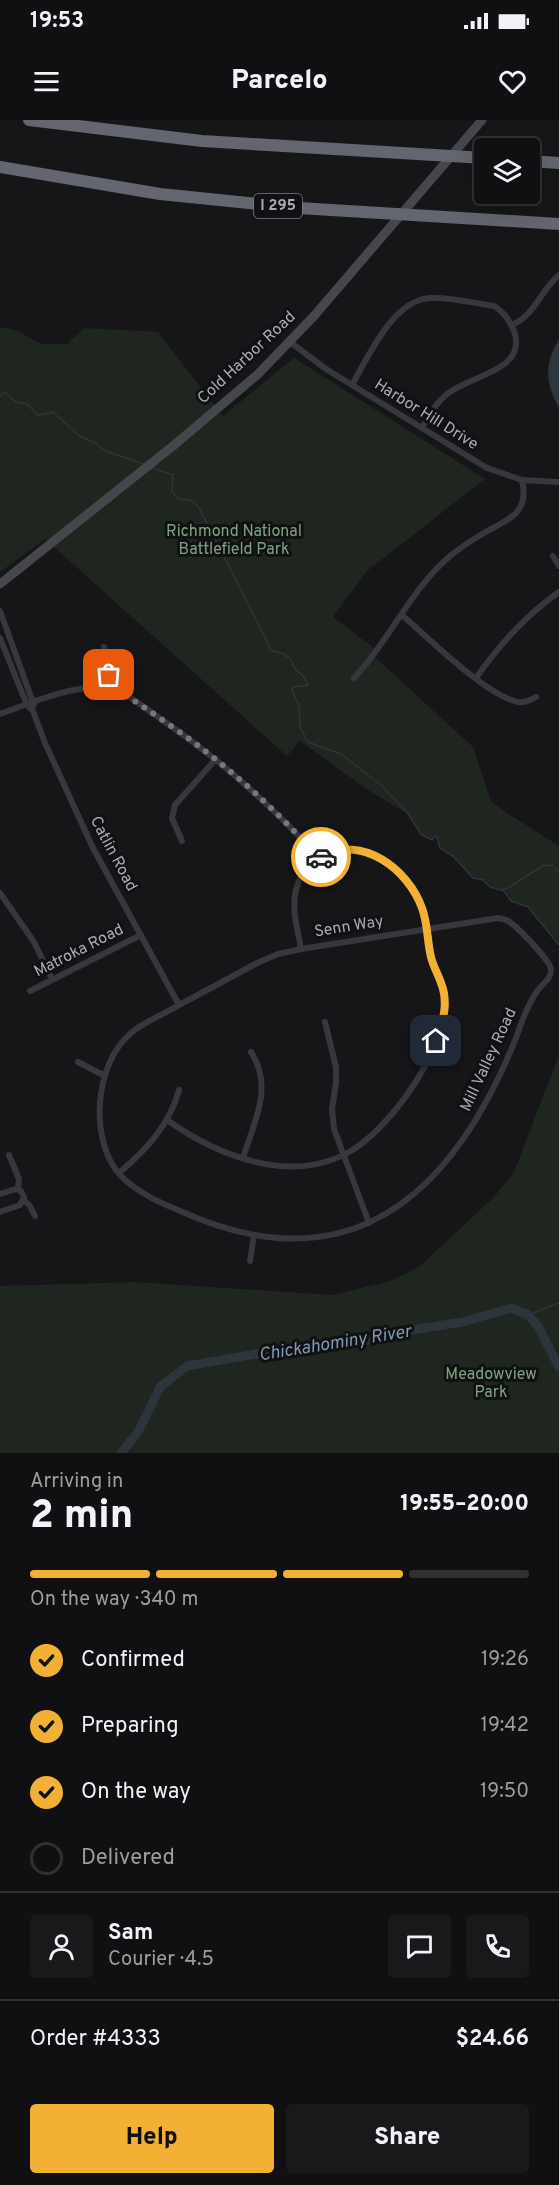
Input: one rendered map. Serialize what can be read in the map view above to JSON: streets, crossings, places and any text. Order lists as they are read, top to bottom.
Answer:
{
  "streets": {
    "highway": ["I 295"],
    "main road": ["Cold Harbor Road"],
    "street": [
      "Harbor Hill Drive",
      "Catlin Road",
      "Senn Way",
      "Matroka Road",
      "Mill Valley Road"
    ]
  },
  "crossings": [
    ["Cold Harbor Road", "Harbor Hill Drive"],
    ["Catlin Road", "Senn Way"],
    ["Catlin Road", "Matroka Road"],
    ["Catlin Road", "Mill Valley Road"],
    ["Senn Way", "Mill Valley Road"]
  ],
  "water": ["Chickahominy River"],
  "parks": ["Richmond National Battlefield Park", "Meadowview Park"],
  "page": {
    "status": "19:53",
    "header": "Parcelo",
    "heading": ["2 min", "Arriving in", "19:55–20:00"],
    "panel": [
      "Sam",
      "Courier · 4.5",
      "Order #4333",
      "$24.66"
    ],
    "bar": "On the way · 340 m",
    "list": [
      ["Confirmed", "19:26"],
      ["Preparing", "19:42"],
      ["On the way", "19:50"],
      "Delivered"
    ],
    "buttons": ["Help", "Share"]
  }
}
